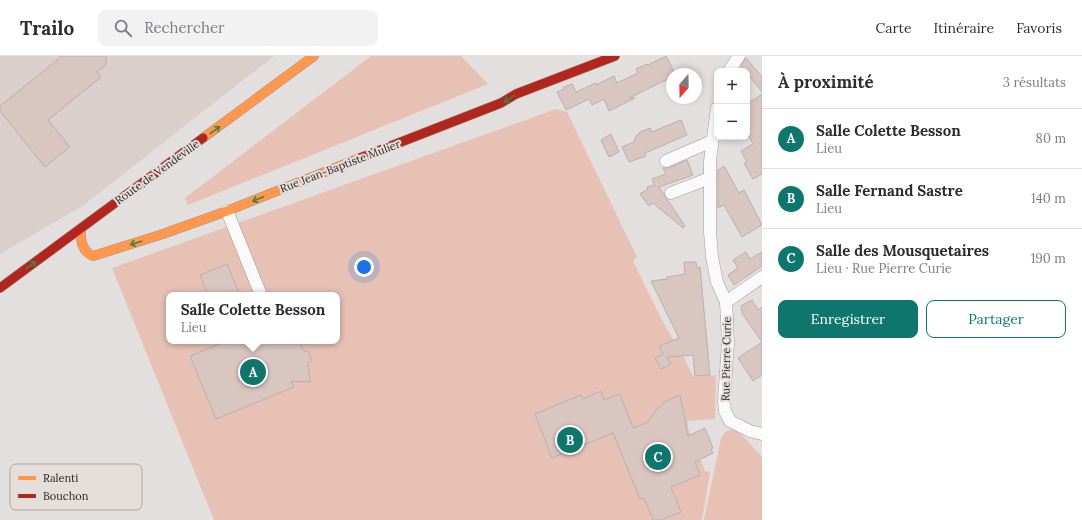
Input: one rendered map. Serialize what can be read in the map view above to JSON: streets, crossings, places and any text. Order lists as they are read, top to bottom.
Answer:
{
  "streets": {
    "street": ["Rue Jean-Baptiste Mulier", "Route de Vendeville", "Rue Pierre Curie"]
  },
  "crossings": [
    ["Rue Jean-Baptiste Mulier", "Route de Vendeville"]
  ],
  "one_way": ["Rue Jean-Baptiste Mulier", "Route de Vendeville"],
  "legend": ["Ralenti", "Bouchon"],
  "north": "bottom",
  "page": {
    "header": "Trailo",
    "search": "Rechercher",
    "nav": ["Carte", "Itinéraire", "Favoris"],
    "heading": ["À proximité", "3 résultats"],
    "map_buttons": ["+", "−"],
    "list": [
      {
        "mark": "A",
        "name": "Salle Colette Besson",
        "note": "Lieu",
        "value": "80 m"
      },
      {
        "mark": "B",
        "name": "Salle Fernand Sastre",
        "note": "Lieu",
        "value": "140 m"
      },
      {
        "mark": "C",
        "name": "Salle des Mousquetaires",
        "note": "Lieu · Rue Pierre Curie",
        "value": "190 m"
      }
    ],
    "buttons": ["Enregistrer", "Partager"],
    "popup": ["Salle Colette Besson", "Lieu"],
    "pins": ["A", "B", "C"]
  }
}
